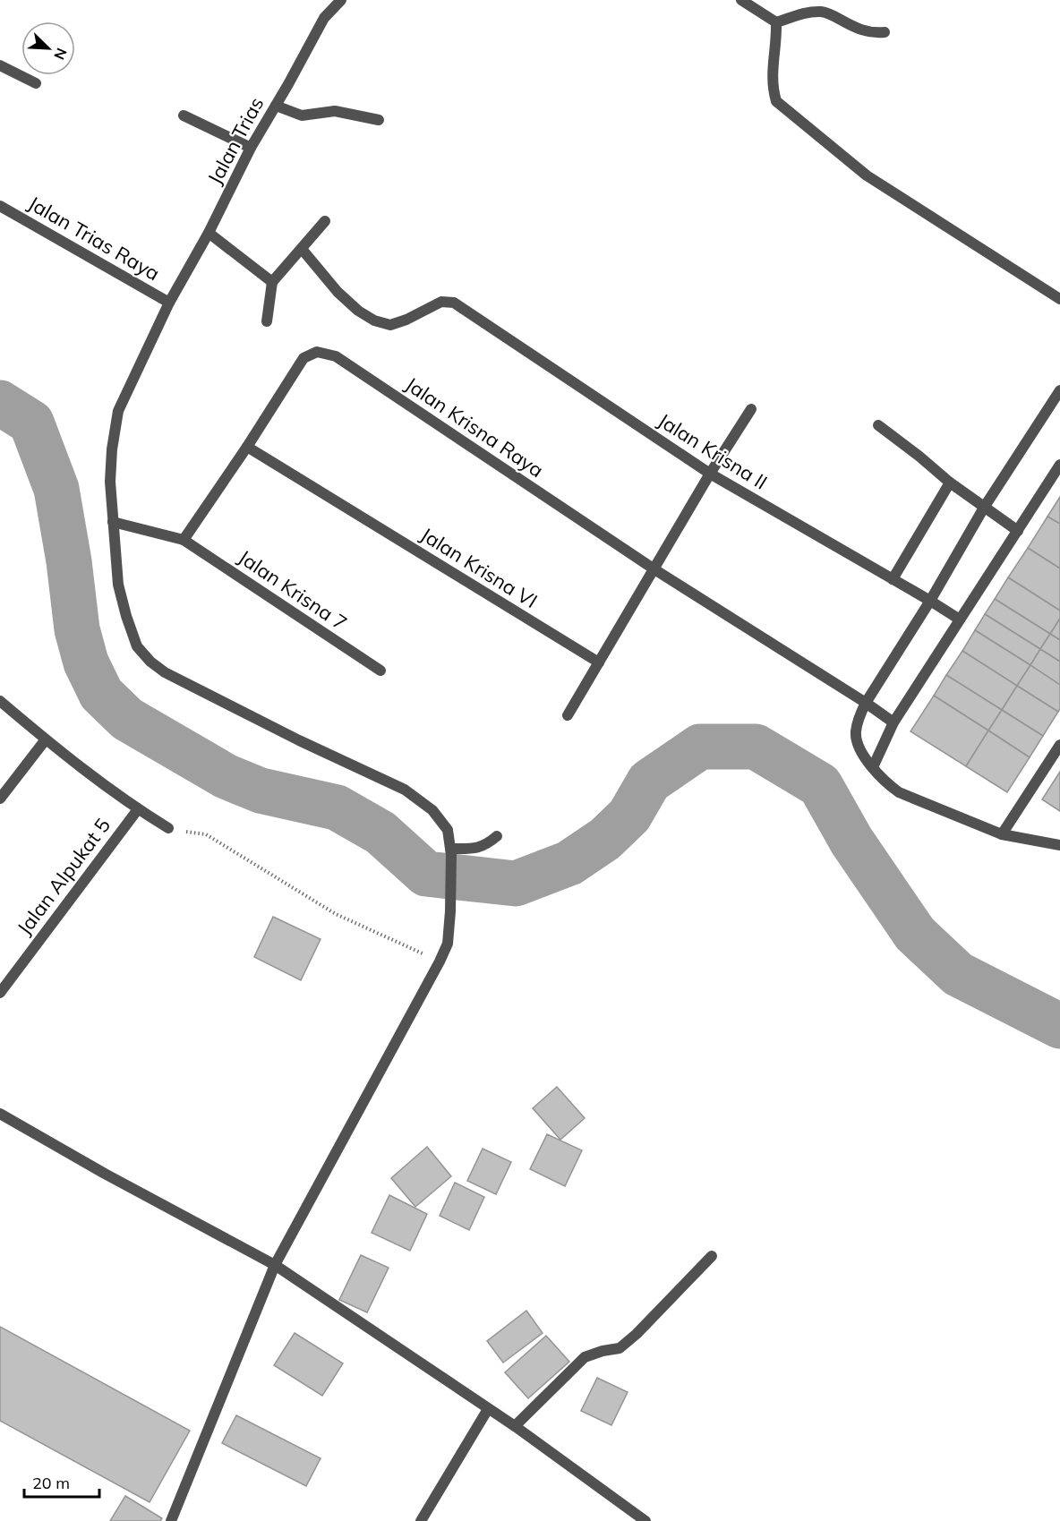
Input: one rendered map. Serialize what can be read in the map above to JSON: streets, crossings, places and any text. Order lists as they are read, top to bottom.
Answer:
{
  "streets": {
    "street": [
      "Jalan Trias",
      "Jalan Trias Raya",
      "Jalan Krisna Raya",
      "Jalan Krisna II",
      "Jalan Krisna VI",
      "Jalan Krisna 7",
      "Jalan Alpukat 5"
    ]
  },
  "crossings": [
    ["Jalan Trias", "Jalan Trias Raya"],
    ["Jalan Krisna Raya", "Jalan Krisna VI"],
    ["Jalan Krisna Raya", "Jalan Krisna 7"]
  ],
  "scale_bar": "20 m",
  "north": "bottom right"
}
